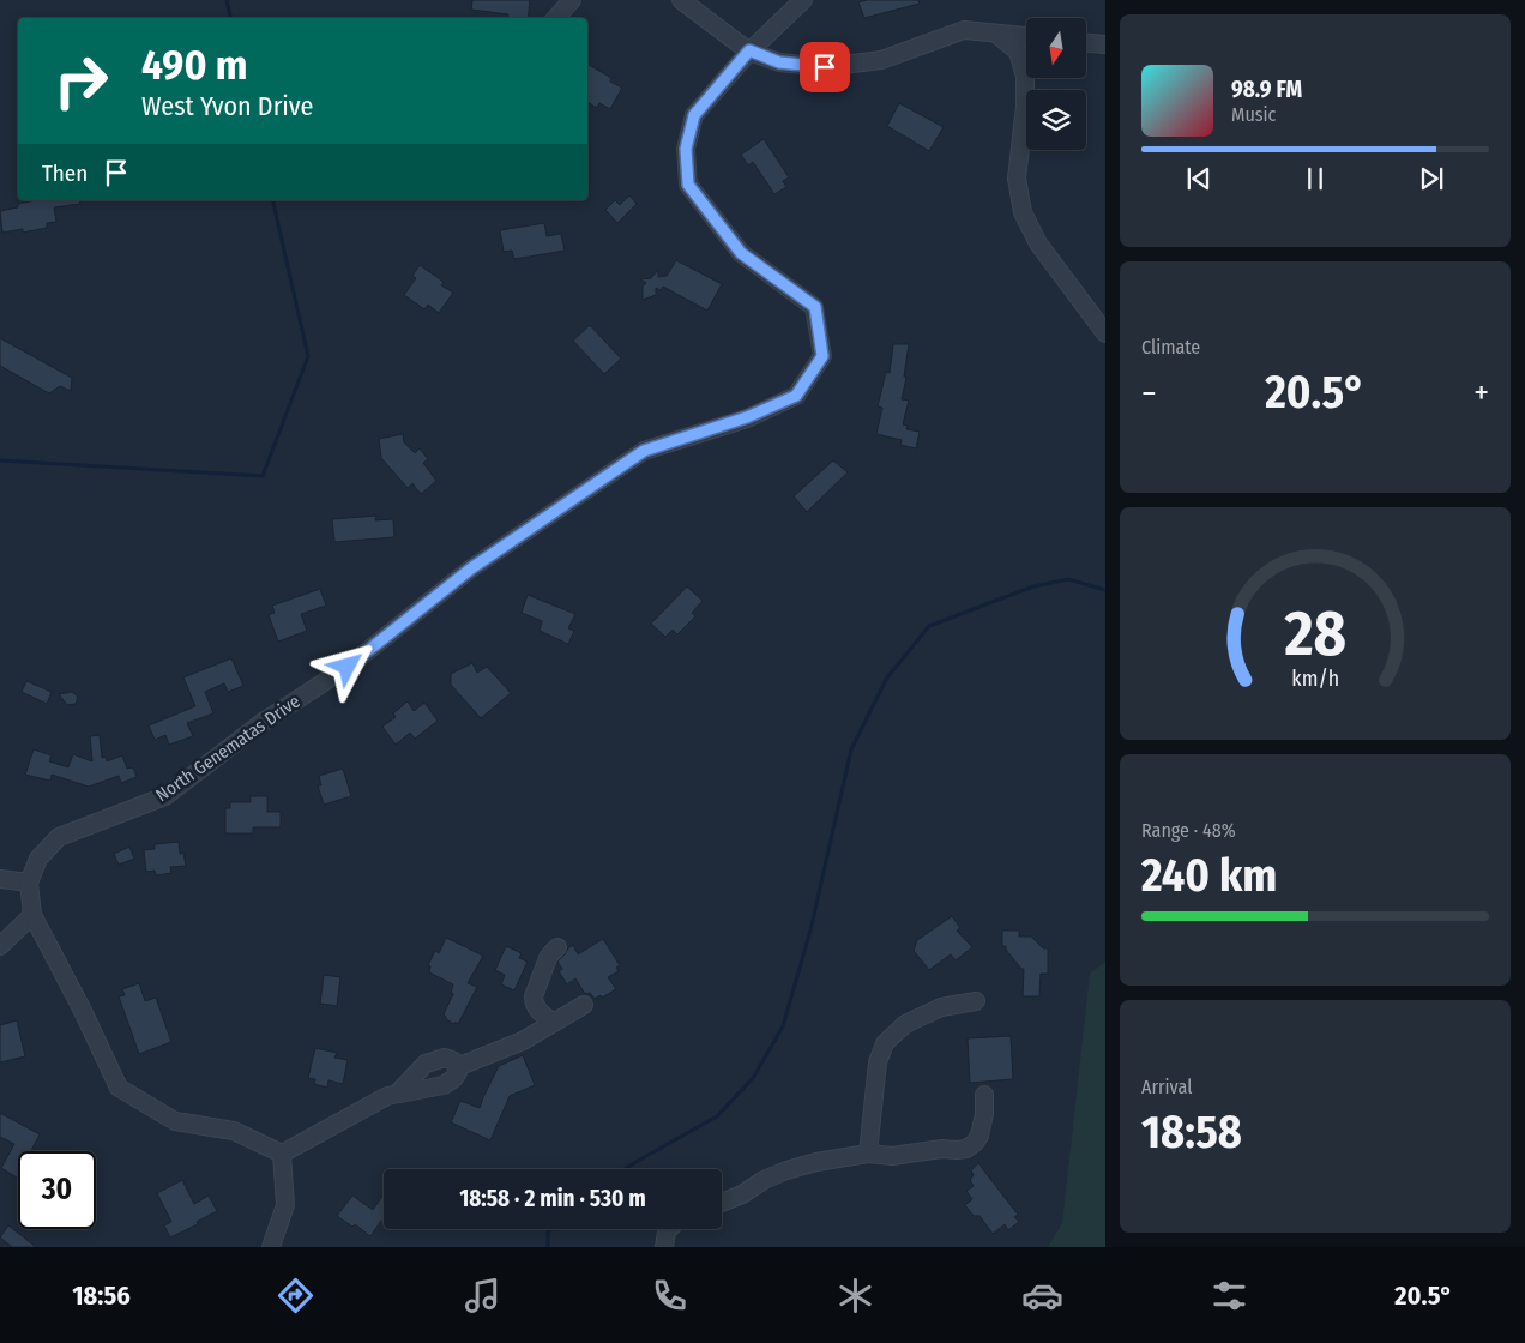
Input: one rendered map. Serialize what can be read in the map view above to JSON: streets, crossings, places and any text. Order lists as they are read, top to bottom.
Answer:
{
  "streets": {
    "street": ["North Genematas Drive"]
  },
  "north": "bottom",
  "page": {
    "turn": ["490 m", "West Yvon Drive"],
    "song": ["98.9 FM", "Music"],
    "then": "Then",
    "tile": [
      "Climate",
      ["Range · 48%", "240 km"],
      ["Arrival", "18:58"]
    ],
    "heat": ["−", "20.5°", "+"],
    "limit": "30",
    "trip": "18:58 · 2 min · 530 m",
    "tabs": ["18:56", "20.5°"],
    "gauge": ["28", "km/h"]
  }
}
